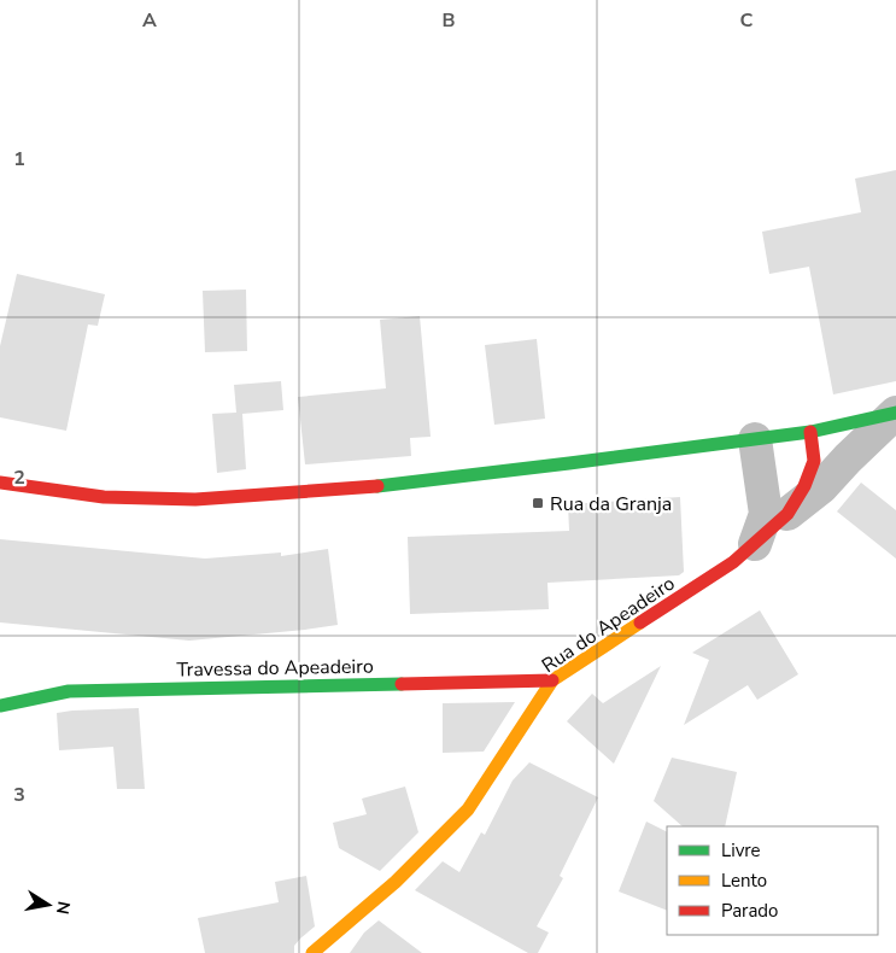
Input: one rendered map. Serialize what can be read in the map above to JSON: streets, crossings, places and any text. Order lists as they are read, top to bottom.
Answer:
{
  "streets": {
    "street": ["Rua do Apeadeiro", "Travessa do Apeadeiro"]
  },
  "crossings": [
    ["Rua do Apeadeiro", "Travessa do Apeadeiro"]
  ],
  "places": {
    "transit": ["Rua da Granja"]
  },
  "legend": ["Livre", "Lento", "Parado"],
  "north": "right",
  "grid": {
    "columns": ["A", "B", "C"],
    "rows": ["1", "2", "3"]
  }
}
